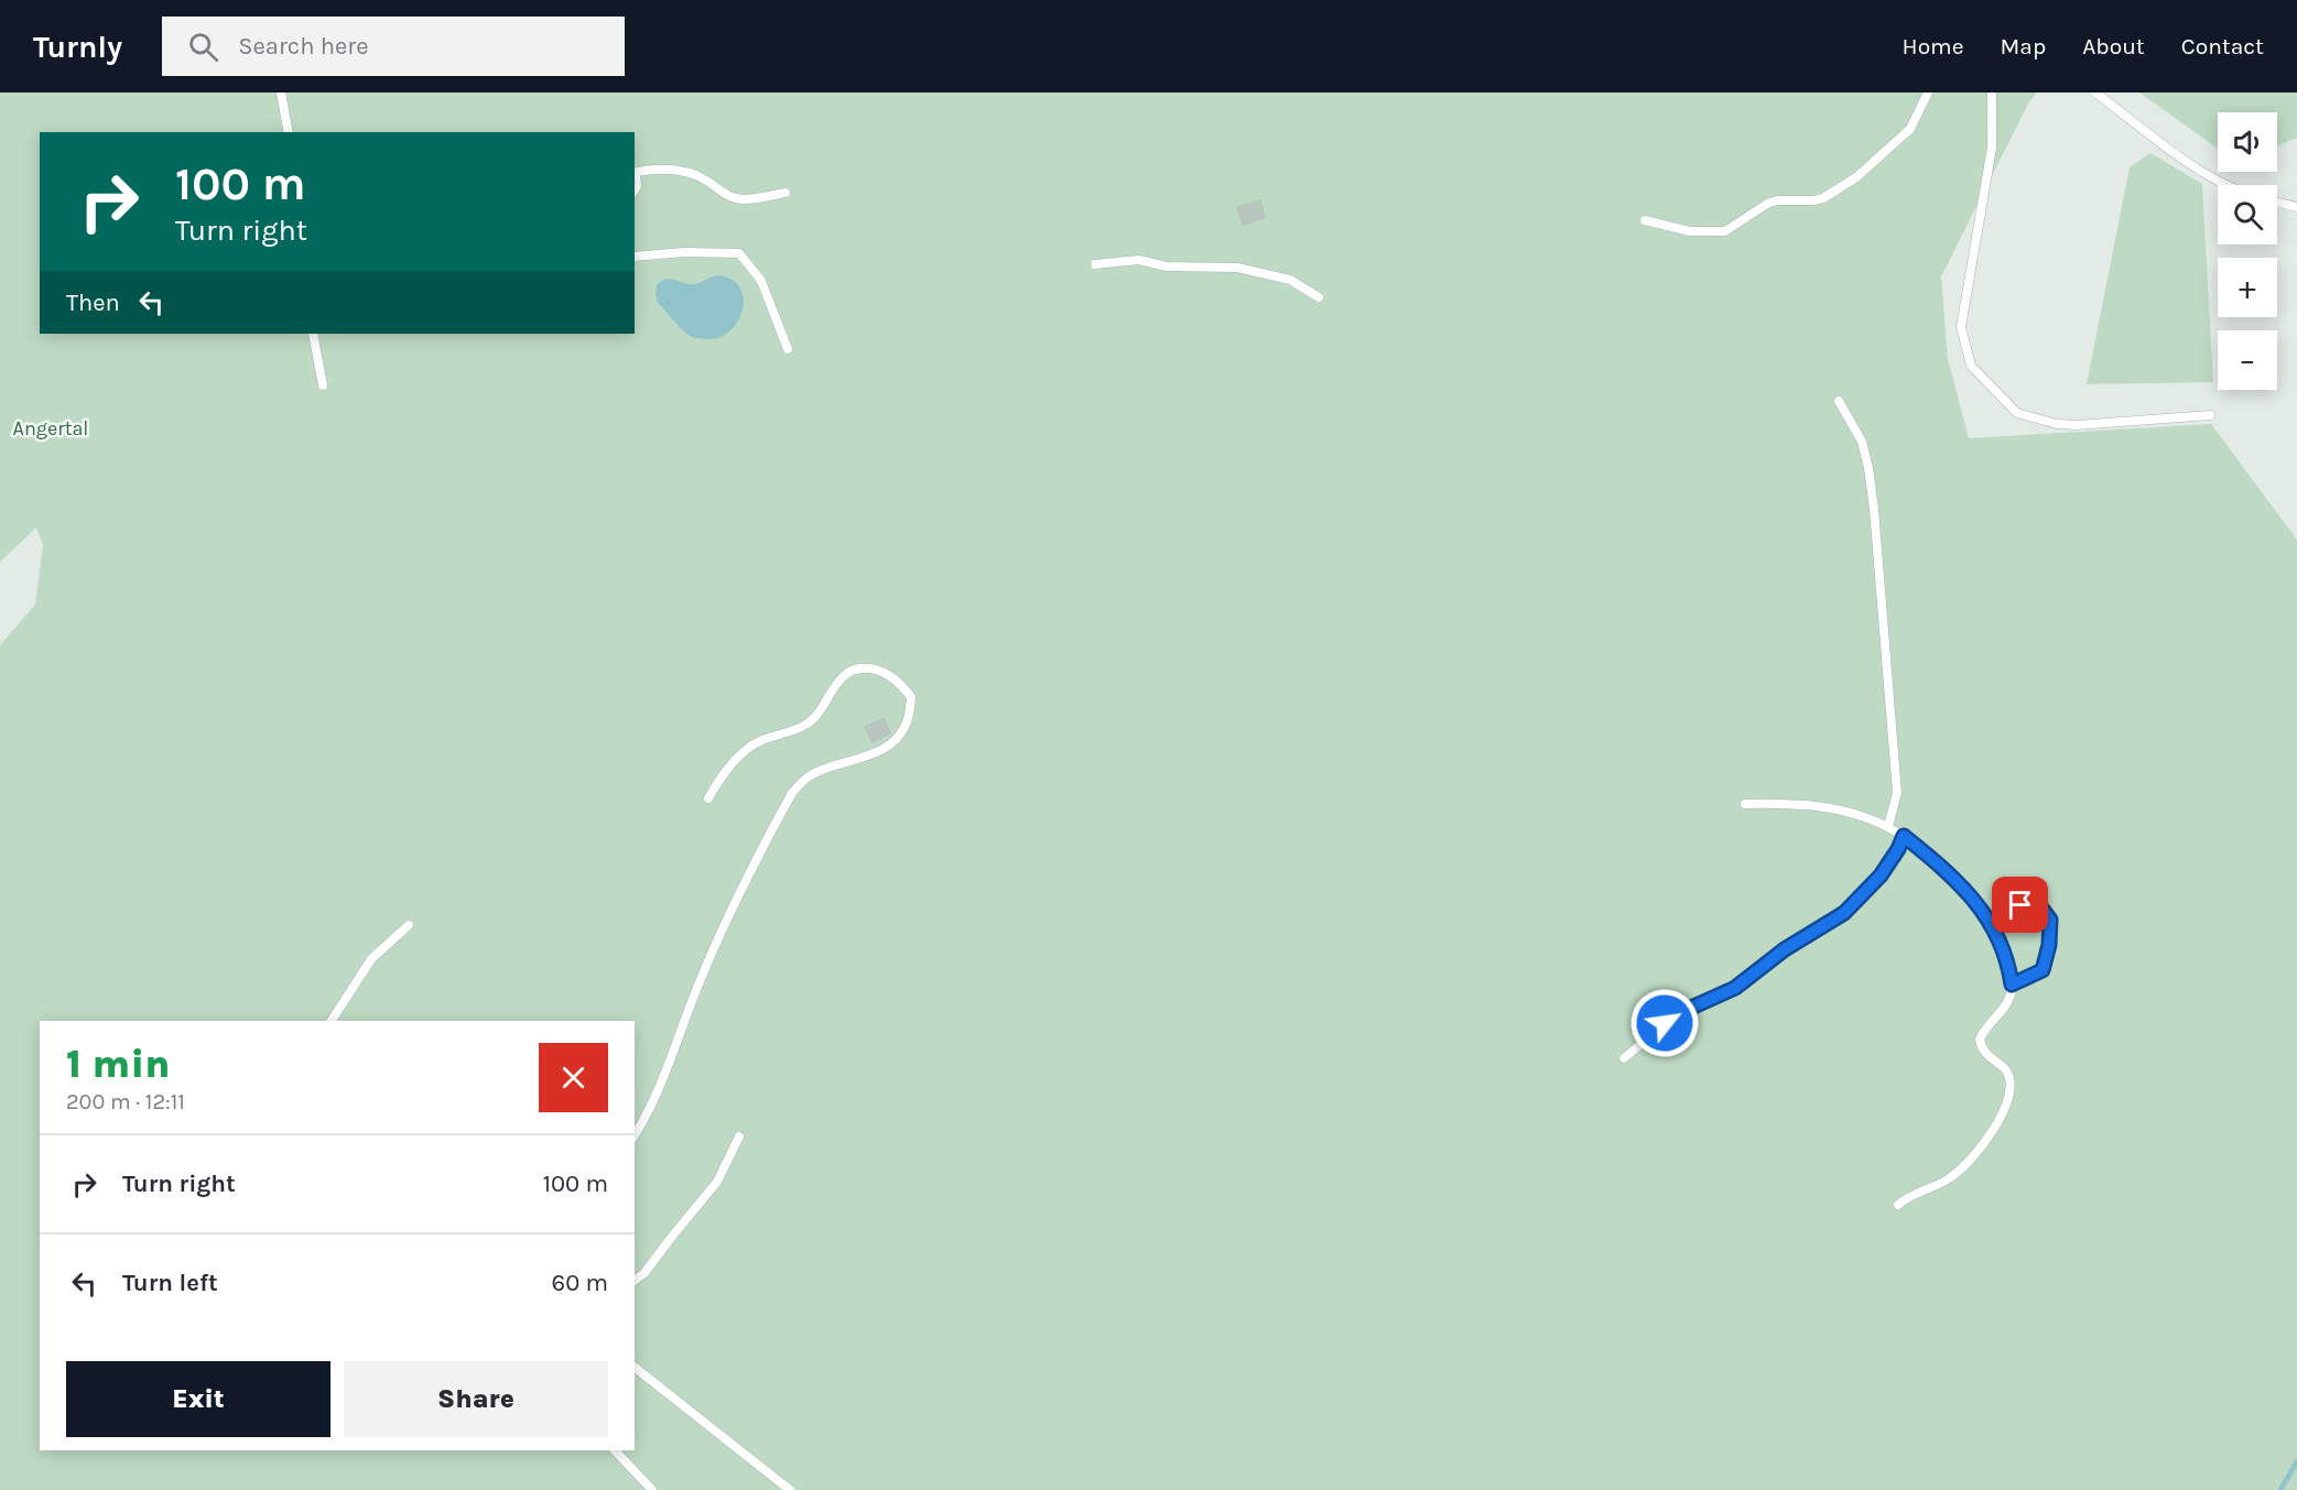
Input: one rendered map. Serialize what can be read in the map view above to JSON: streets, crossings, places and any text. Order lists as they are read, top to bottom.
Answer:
{
  "parks": ["Angertal"],
  "page": {
    "header": "Turnly",
    "search": "Search here",
    "nav": [
      "Home",
      "Map",
      "About",
      "Contact"
    ],
    "map_buttons": ["+", "−"],
    "turn": ["100 m", "Turn right"],
    "then": "Then",
    "heading": ["1 min", "200 m · 12:11"],
    "list": [
      {
        "name": "Turn right",
        "value": "100 m"
      },
      {
        "name": "Turn left",
        "value": "60 m"
      }
    ],
    "buttons": ["Exit", "Share"]
  }
}
